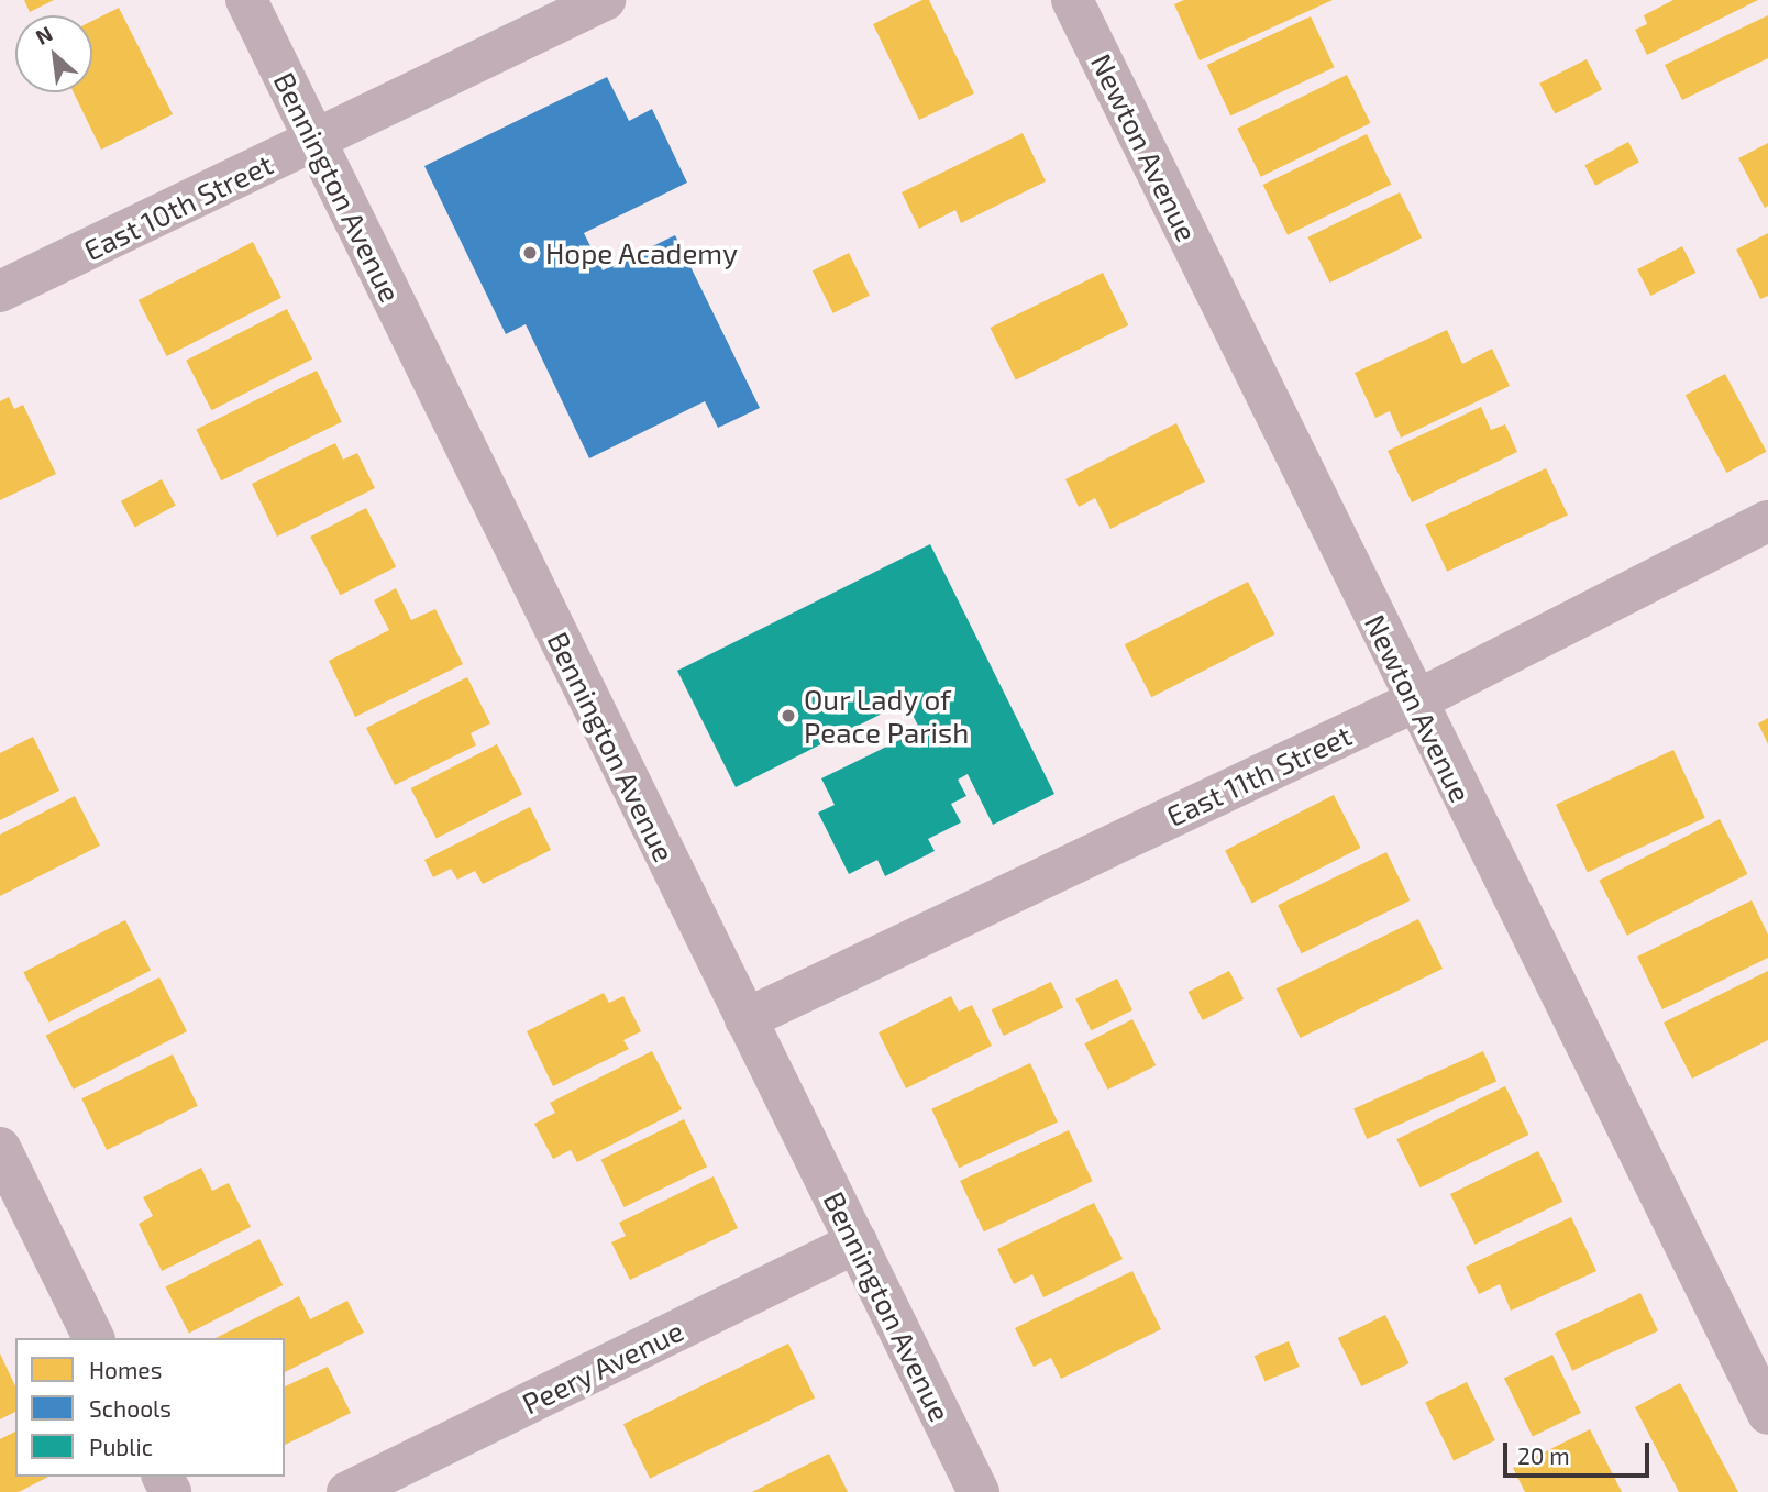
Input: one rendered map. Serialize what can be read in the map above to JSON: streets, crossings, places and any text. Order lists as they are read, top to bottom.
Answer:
{
  "streets": {
    "street": [
      "Newton Avenue",
      "Bennington Avenue",
      "East 10th Street",
      "East 11th Street",
      "Peery Avenue"
    ]
  },
  "crossings": [
    ["Newton Avenue", "East 11th Street"],
    ["Bennington Avenue", "East 10th Street"],
    ["Bennington Avenue", "East 11th Street"],
    ["Bennington Avenue", "Peery Avenue"]
  ],
  "places": ["Hope Academy", "Our Lady of Peace Parish"],
  "legend": ["Homes", "Schools", "Public"],
  "scale_bar": "20 m",
  "north": "top left"
}
